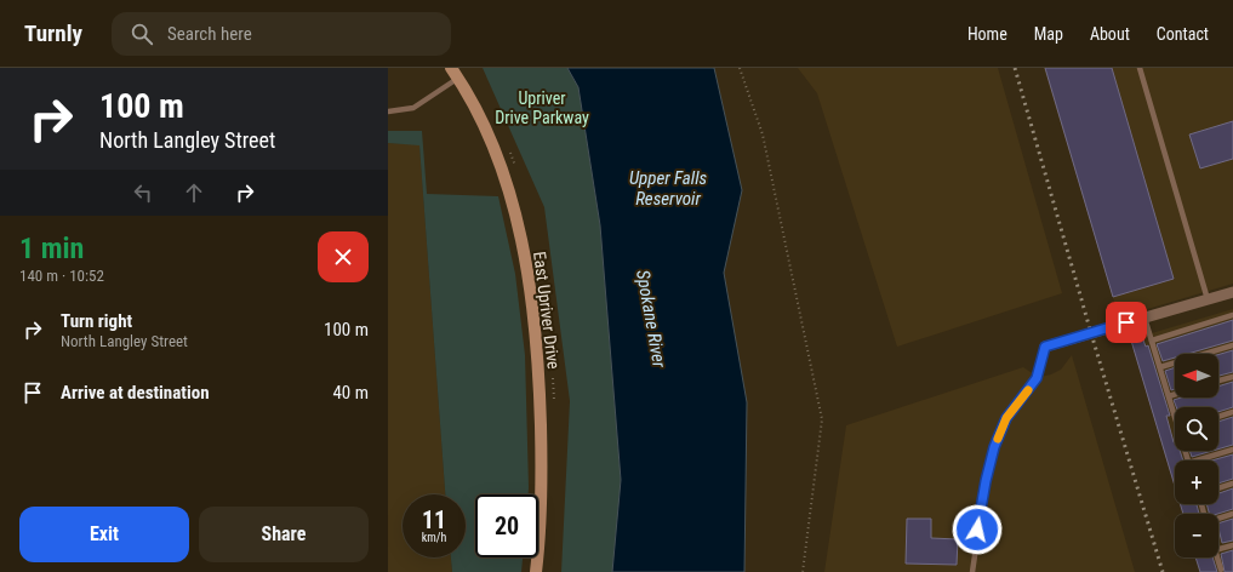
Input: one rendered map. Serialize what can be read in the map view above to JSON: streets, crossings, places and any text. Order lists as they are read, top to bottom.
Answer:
{
  "streets": {
    "street": ["East Upriver Drive"]
  },
  "water": ["Upper Falls Reservoir", "Spokane River"],
  "parks": ["Upriver Drive Parkway"],
  "north": "left",
  "page": {
    "header": "Turnly",
    "search": "Search here",
    "nav": [
      "Home",
      "Map",
      "About",
      "Contact"
    ],
    "turn": ["100 m", "North Langley Street"],
    "heading": ["1 min", "140 m · 10:52"],
    "list": [
      {
        "name": "Turn right",
        "note": "North Langley Street",
        "value": "100 m"
      },
      {
        "name": "Arrive at destination",
        "value": "40 m"
      }
    ],
    "map_buttons": ["+", "−"],
    "speed": "11 km/h",
    "limit": "20",
    "buttons": ["Exit", "Share"]
  }
}
